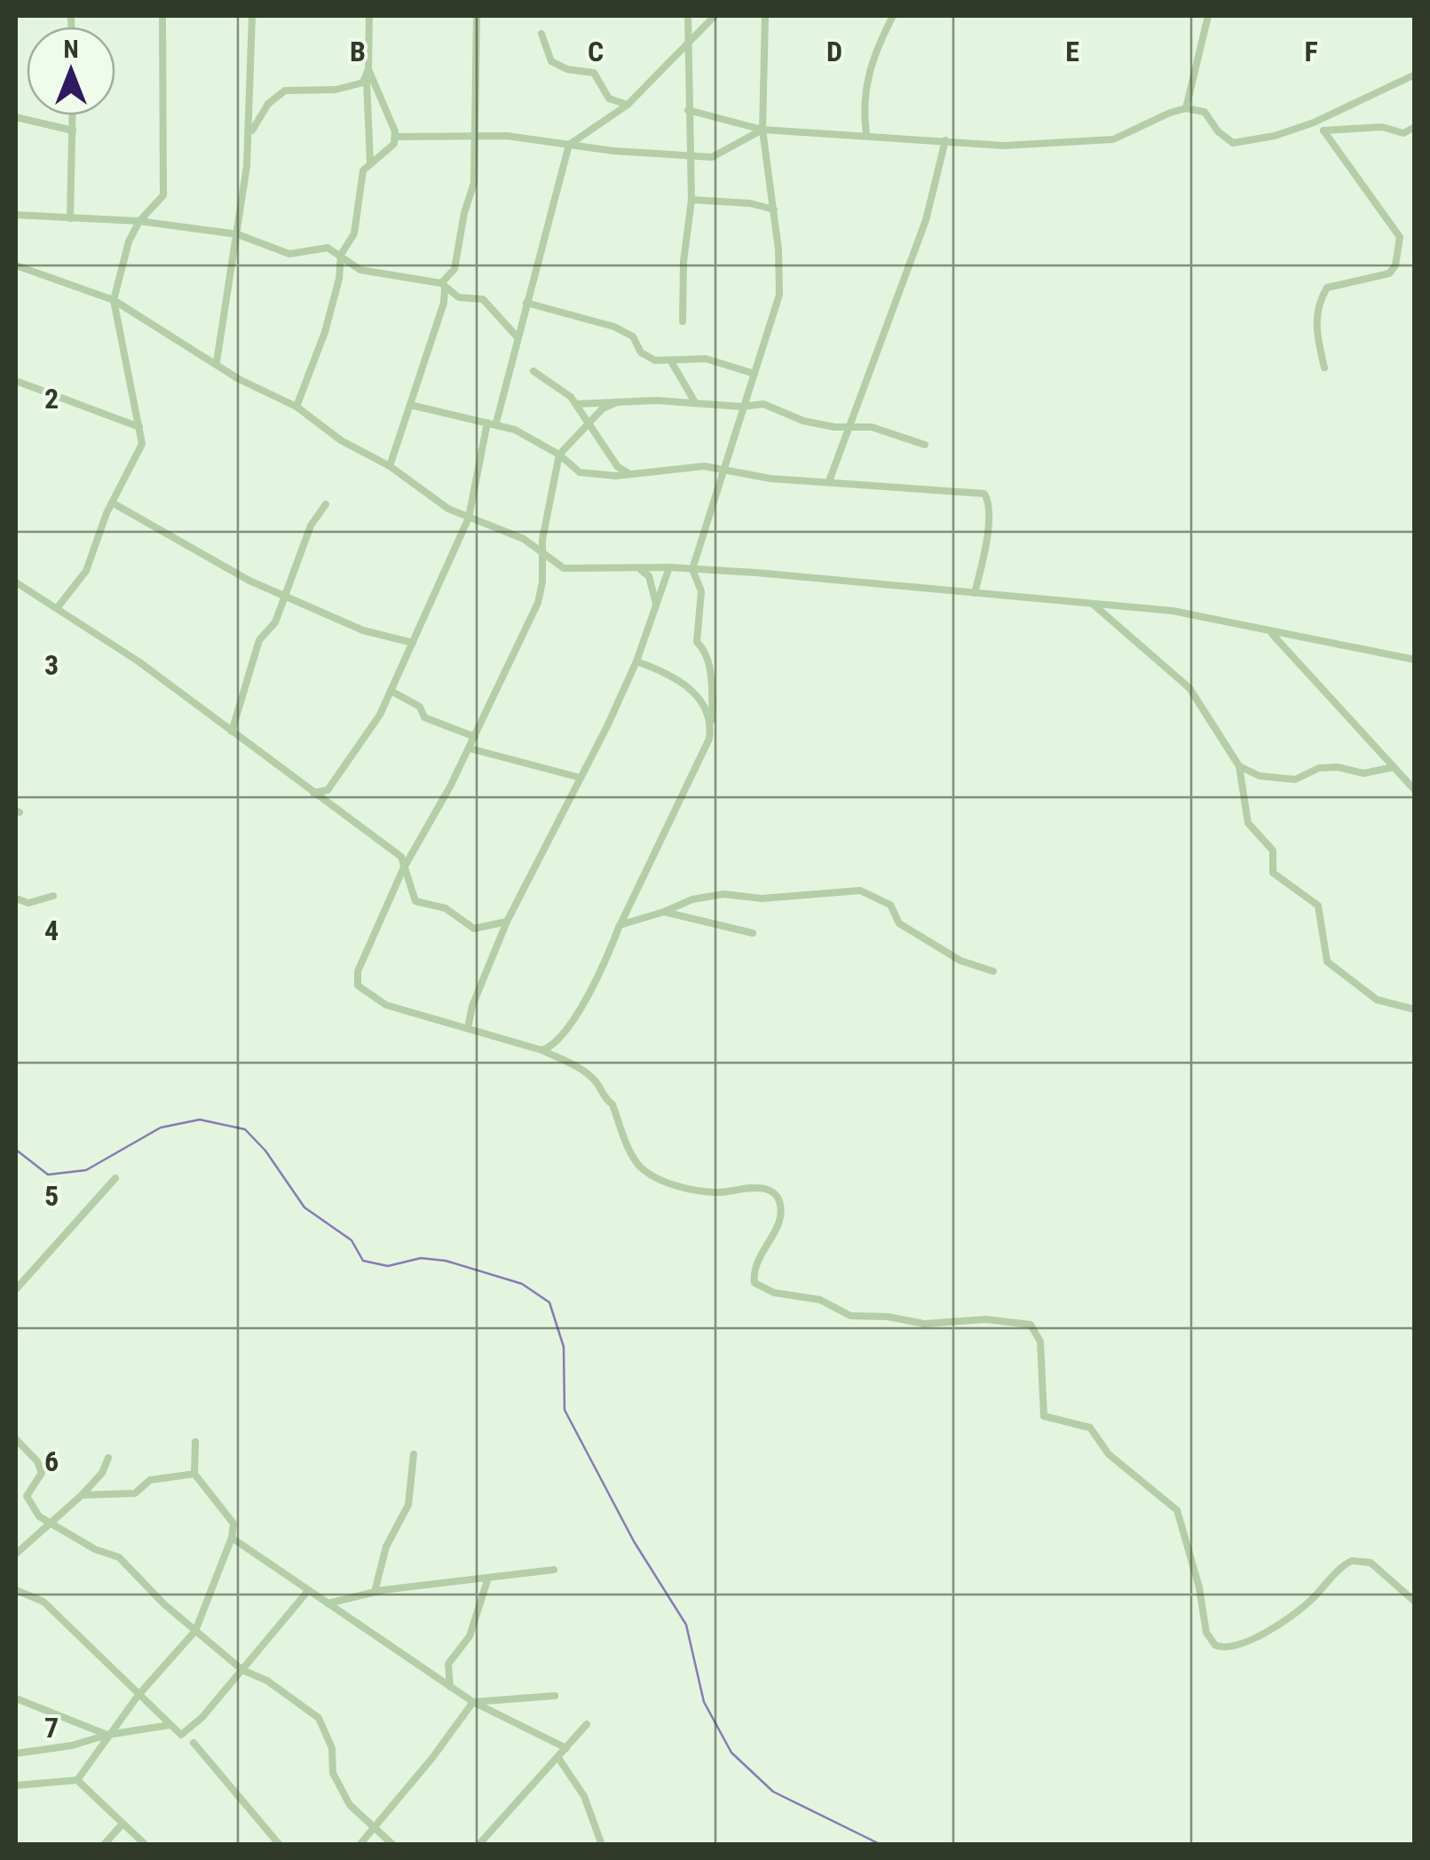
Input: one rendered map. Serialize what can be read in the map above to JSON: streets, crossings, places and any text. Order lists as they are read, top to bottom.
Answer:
{
  "north": "top",
  "grid": {
    "columns": [
      "B",
      "C",
      "D",
      "E",
      "F"
    ],
    "rows": [
      "2",
      "3",
      "4",
      "5",
      "6",
      "7"
    ]
  }
}
